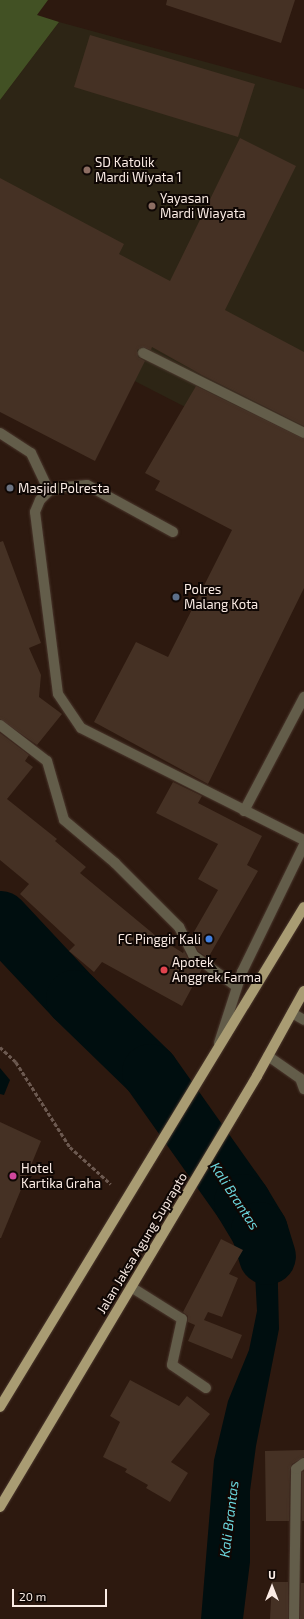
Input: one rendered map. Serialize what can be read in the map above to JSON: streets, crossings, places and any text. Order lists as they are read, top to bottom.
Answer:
{
  "streets": {
    "main road": ["Jalan Jaksa Agung Suprapto"]
  },
  "water": ["Kali Brantas"],
  "places": [
    "SD Katolik Mardi Wiyata 1",
    "Yayasan Mardi Wiayata",
    "Masjid Polresta",
    "Polres Malang Kota",
    "FC Pinggir Kali",
    "Apotek Anggrek Farma",
    "Hotel Kartika Graha"
  ],
  "scale_bar": "20 m",
  "north": "top"
}
